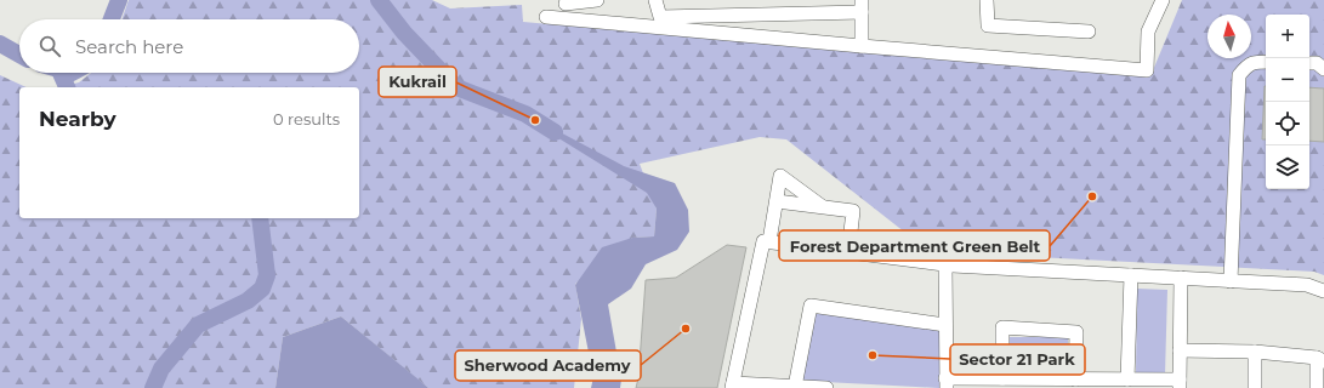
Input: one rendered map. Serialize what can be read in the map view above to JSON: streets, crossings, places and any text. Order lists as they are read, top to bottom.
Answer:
{
  "places": [
    "Kukrail",
    "Forest Department Green Belt",
    "Sherwood Academy",
    "Sector 21 Park"
  ],
  "north": "top",
  "page": {
    "map_buttons": ["+", "−"],
    "search": "Search here",
    "heading": ["Nearby", "0 results"]
  }
}
